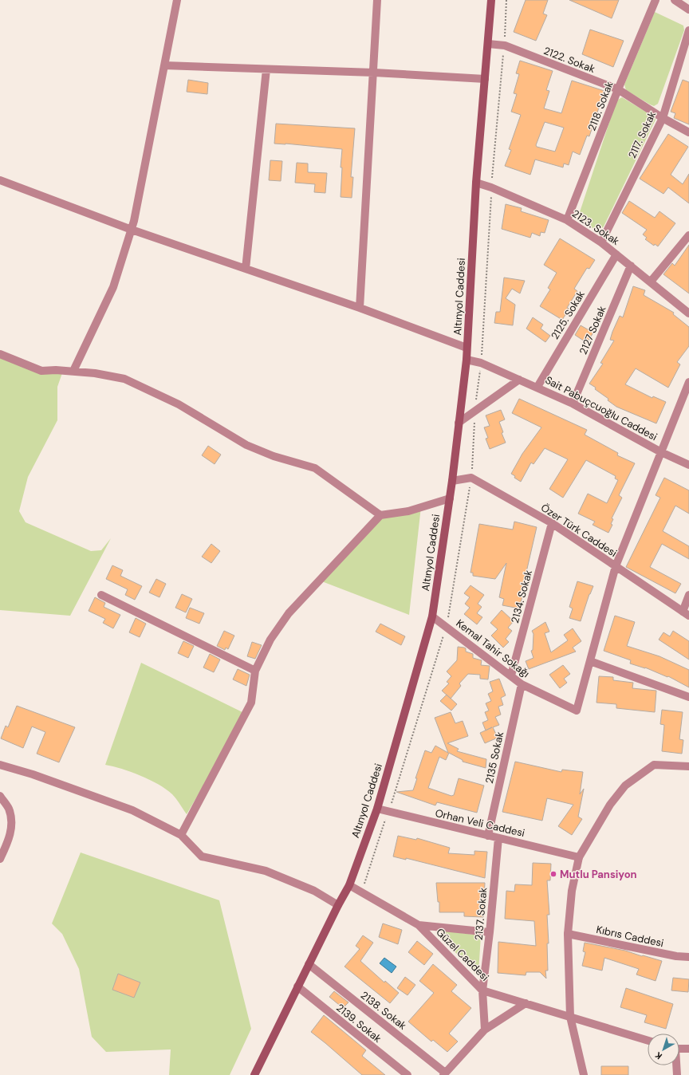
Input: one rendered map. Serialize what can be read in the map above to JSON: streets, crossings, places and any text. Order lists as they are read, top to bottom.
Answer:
{
  "streets": {
    "main road": ["Altınyol Caddesi"],
    "street": [
      "2122. Sokak",
      "2118. Sokak",
      "2117. Sokak",
      "2123. Sokak",
      "2125. Sokak",
      "2127 Sokak",
      "Sait Pabuçcuoğlu Caddesi",
      "Özer Türk Caddesi",
      "2134. Sokak",
      "Kemal Tahir Sokağı",
      "2135 Sokak",
      "Orhan Veli Caddesi",
      "2137. Sokak",
      "Kıbrıs Caddesi",
      "Güzel Caddesi",
      "2138. Sokak",
      "2139. Sokak"
    ]
  },
  "crossings": [
    ["2122. Sokak", "2118. Sokak"],
    ["2122. Sokak", "2117. Sokak"],
    ["2122. Sokak", "Altınyol Caddesi"],
    ["2118. Sokak", "2123. Sokak"],
    ["2117. Sokak", "2123. Sokak"],
    ["2123. Sokak", "Altınyol Caddesi"],
    ["2123. Sokak", "2125. Sokak"],
    ["2123. Sokak", "2127 Sokak"],
    ["Altınyol Caddesi", "Sait Pabuçcuoğlu Caddesi"],
    ["Altınyol Caddesi", "Özer Türk Caddesi"],
    ["Altınyol Caddesi", "Kemal Tahir Sokağı"],
    ["Altınyol Caddesi", "Orhan Veli Caddesi"],
    ["Altınyol Caddesi", "Güzel Caddesi"],
    ["Altınyol Caddesi", "2138. Sokak"],
    ["Altınyol Caddesi", "2139. Sokak"],
    ["2125. Sokak", "Sait Pabuçcuoğlu Caddesi"],
    ["2127 Sokak", "Sait Pabuçcuoğlu Caddesi"],
    ["Özer Türk Caddesi", "2134. Sokak"],
    ["2134. Sokak", "Kemal Tahir Sokağı"],
    ["Kemal Tahir Sokağı", "2135 Sokak"],
    ["2135 Sokak", "Orhan Veli Caddesi"],
    ["Orhan Veli Caddesi", "2137. Sokak"],
    ["2137. Sokak", "Güzel Caddesi"]
  ],
  "places": ["Mutlu Pansiyon"],
  "north": "bottom left"
}
